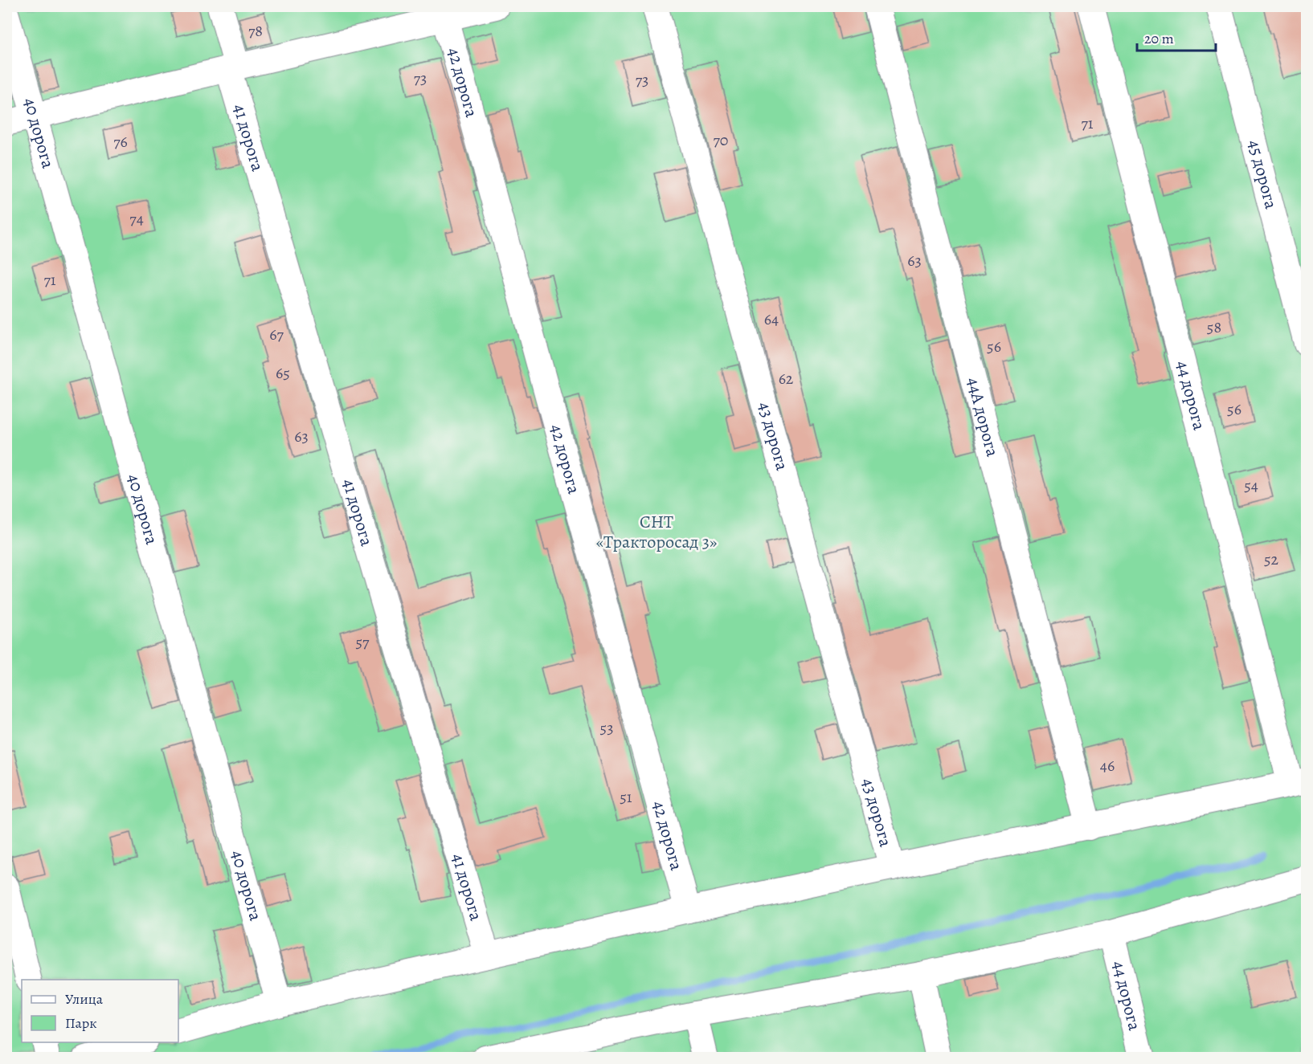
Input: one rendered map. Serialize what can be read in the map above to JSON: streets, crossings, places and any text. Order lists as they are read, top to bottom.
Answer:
{
  "streets": {
    "street": [
      "42 дорога",
      "40 дорога",
      "41 дорога",
      "45 дорога",
      "44 дорога",
      "44А дорога",
      "43 дорога"
    ]
  },
  "parks": ["СНТ «Тракторосад 3»"],
  "house_numbers": [
    "78",
    "73",
    "73",
    "71",
    "70",
    "76",
    "74",
    "63",
    "71",
    "64",
    "58",
    "67",
    "56",
    "65",
    "62",
    "56",
    "63",
    "54",
    "52",
    "57",
    "53",
    "46",
    "51"
  ],
  "legend": ["Улица", "Парк"],
  "scale_bar": "20 m"
}
